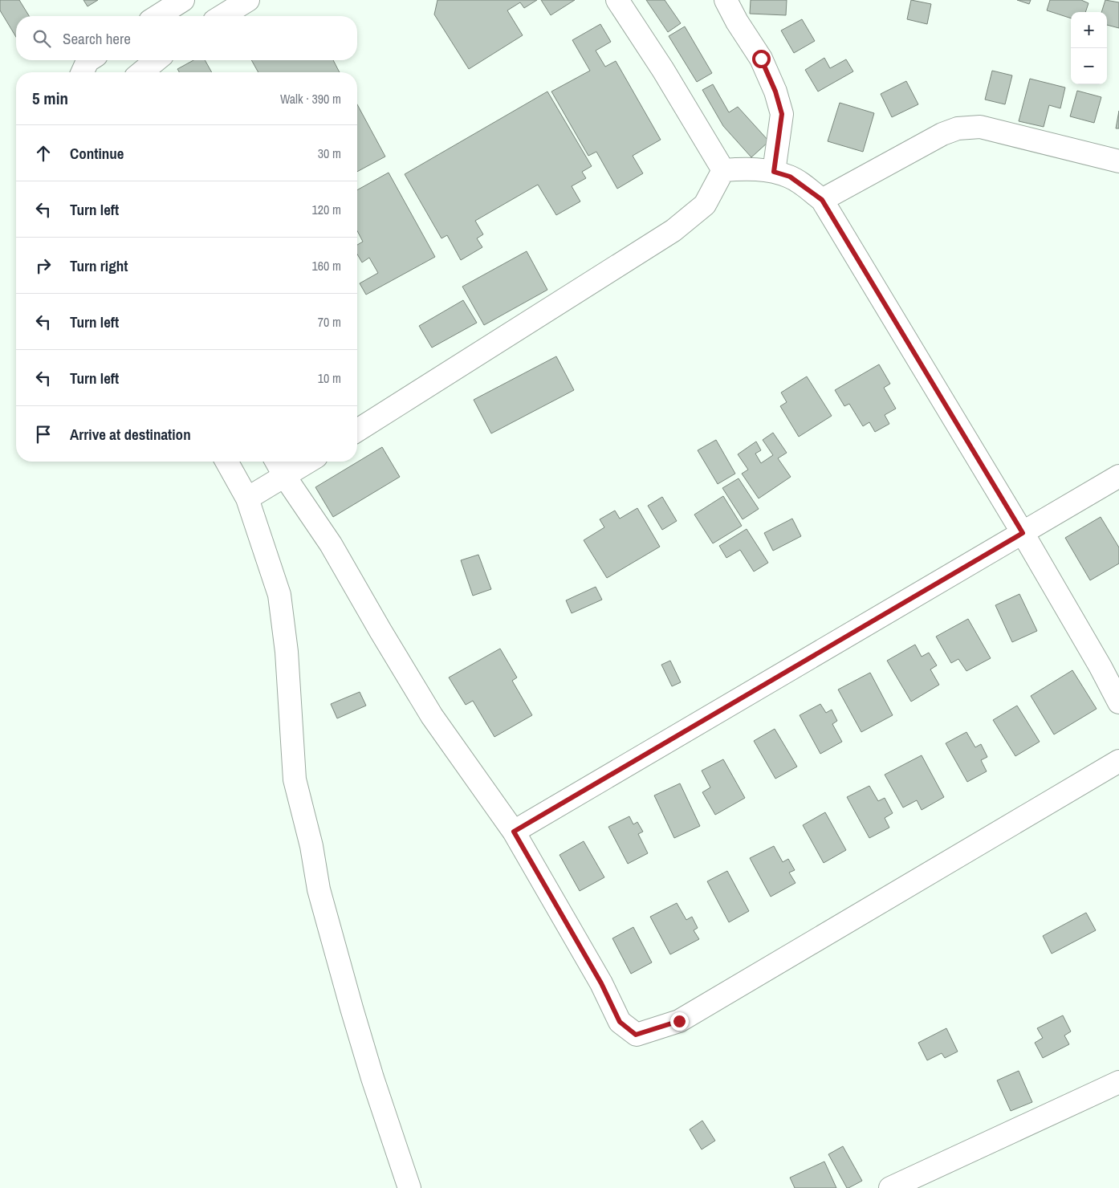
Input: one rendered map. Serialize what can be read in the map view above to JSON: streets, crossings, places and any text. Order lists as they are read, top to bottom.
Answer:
{
  "page": {
    "map_buttons": ["+", "−"],
    "search": "Search here",
    "heading": ["5 min", "Walk · 390 m"],
    "list": [
      ["Continue", "30 m"],
      ["Turn left", "120 m"],
      ["Turn right", "160 m"],
      ["Turn left", "70 m"],
      ["Turn left", "10 m"],
      "Arrive at destination"
    ]
  }
}
